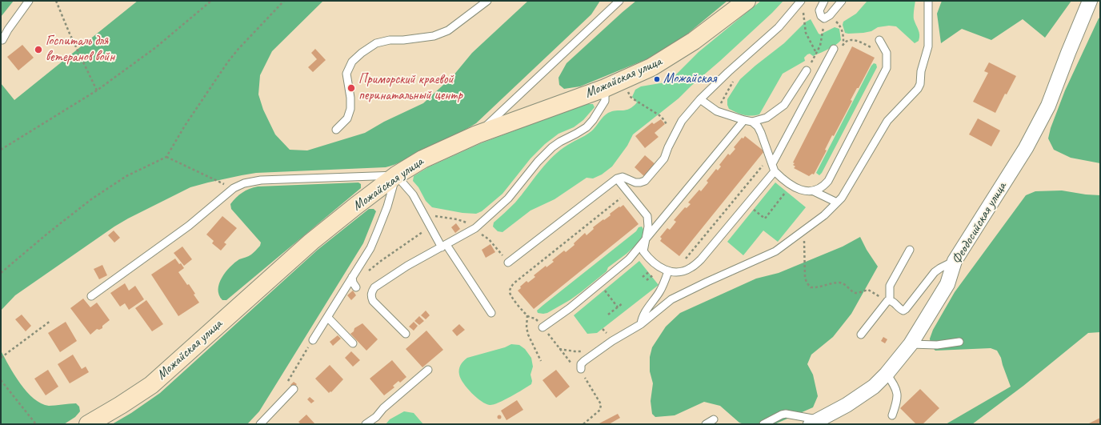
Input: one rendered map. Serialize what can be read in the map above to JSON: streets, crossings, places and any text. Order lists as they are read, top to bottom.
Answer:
{
  "streets": {
    "main road": ["Можайская улица"],
    "street": ["Феодосийская улица"]
  },
  "places": ["Госпиталь для ветеранов войн", "Можайская", "Приморский краевой перинатальный центр"]
}
